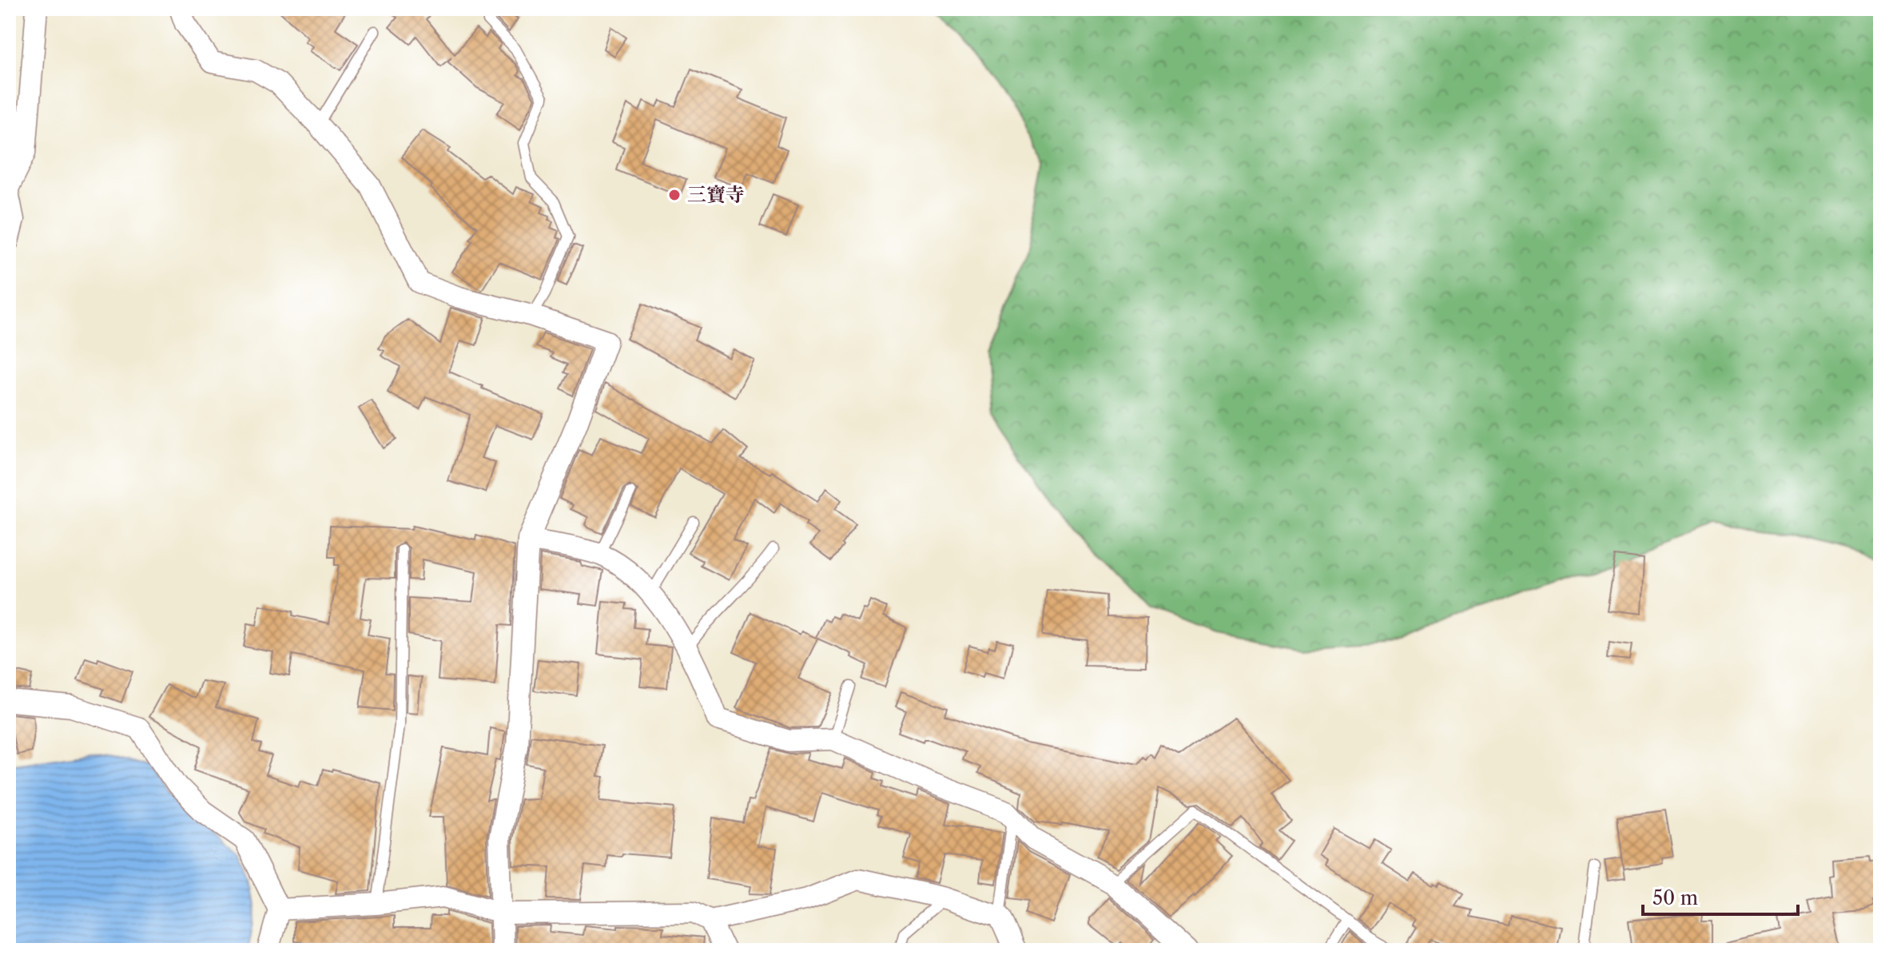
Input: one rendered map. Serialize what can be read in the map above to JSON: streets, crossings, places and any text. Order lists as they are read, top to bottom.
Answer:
{
  "places": ["三寶寺"],
  "scale_bar": "50 m"
}
